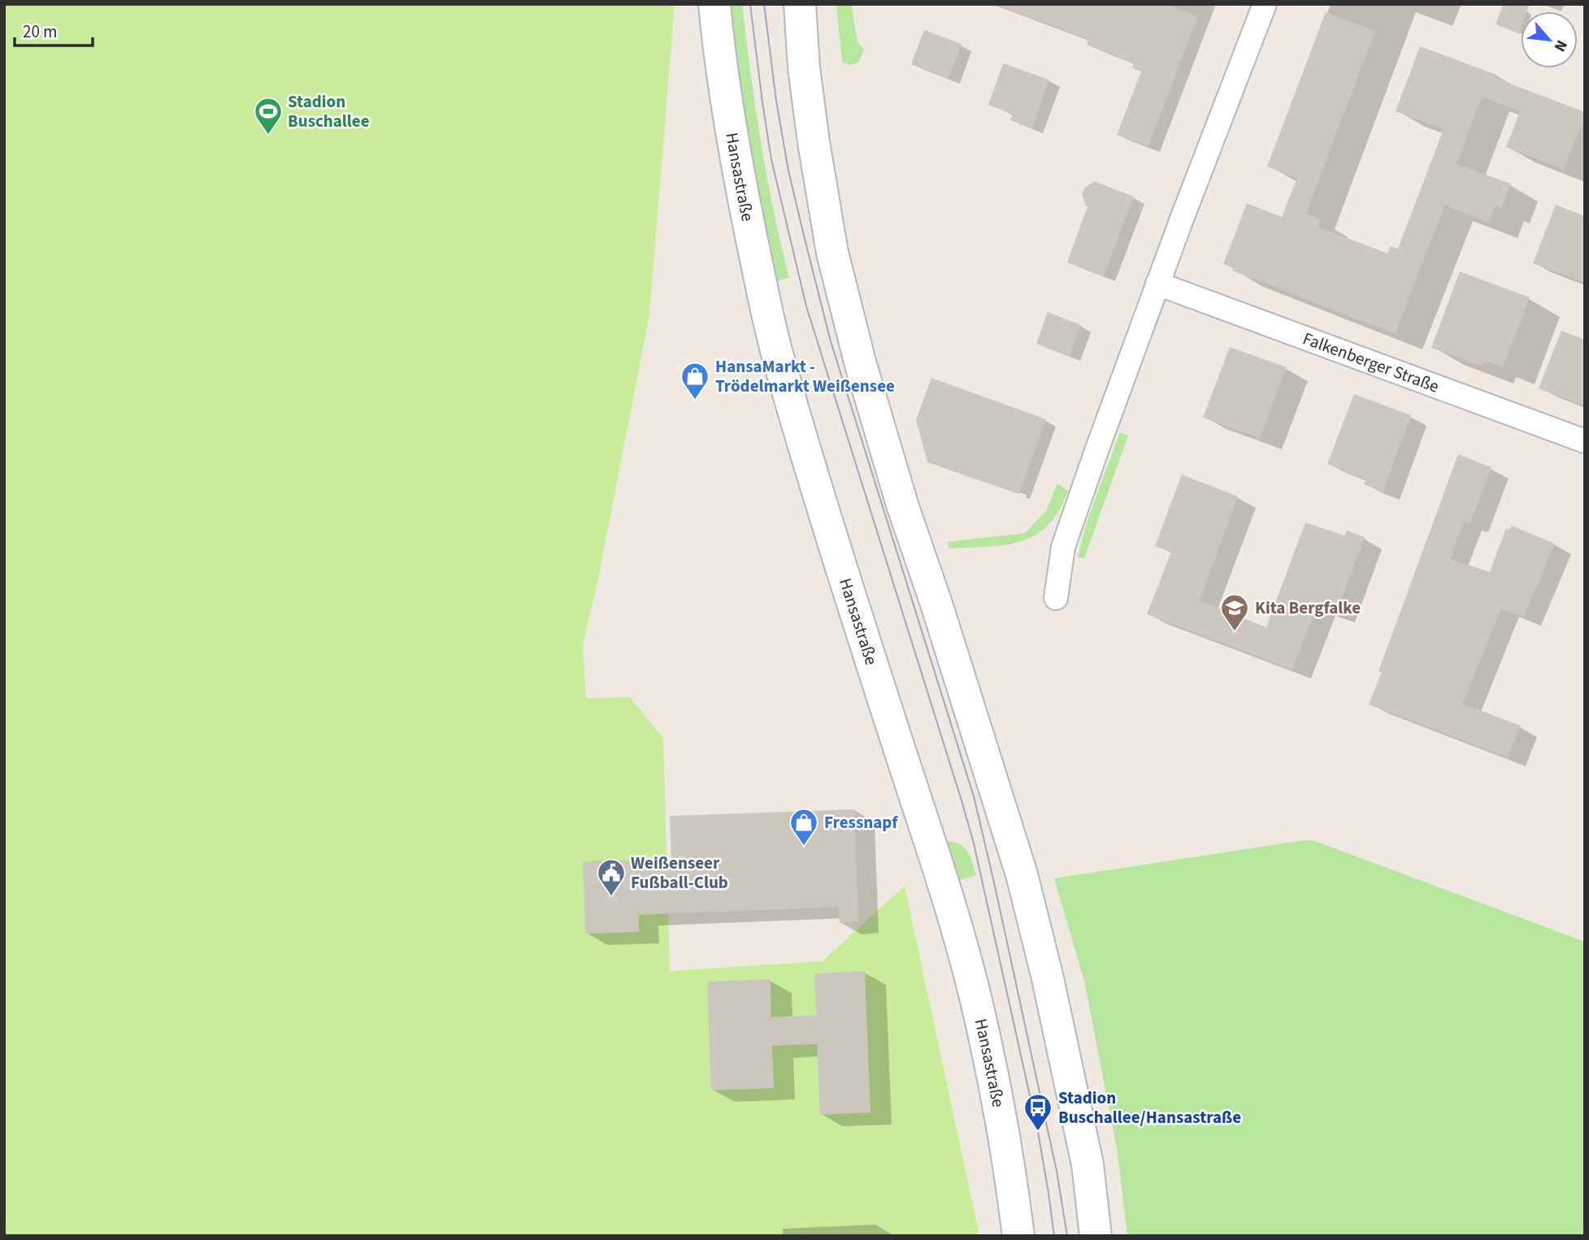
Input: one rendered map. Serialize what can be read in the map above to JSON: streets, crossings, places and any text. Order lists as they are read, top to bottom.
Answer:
{
  "streets": {
    "main road": ["Hansastraße"],
    "street": ["Falkenberger Straße"]
  },
  "places": {
    "sports": ["Stadion Buschallee"],
    "shop": ["HansaMarkt - Trödelmarkt Weißensee", "Fressnapf"],
    "school or university": ["Kita Bergfalke"],
    "public building": ["Weißenseer Fußball-Club"],
    "bus stop": ["Stadion Buschallee/Hansastraße"]
  },
  "scale_bar": "20 m",
  "north": "bottom right"
}
